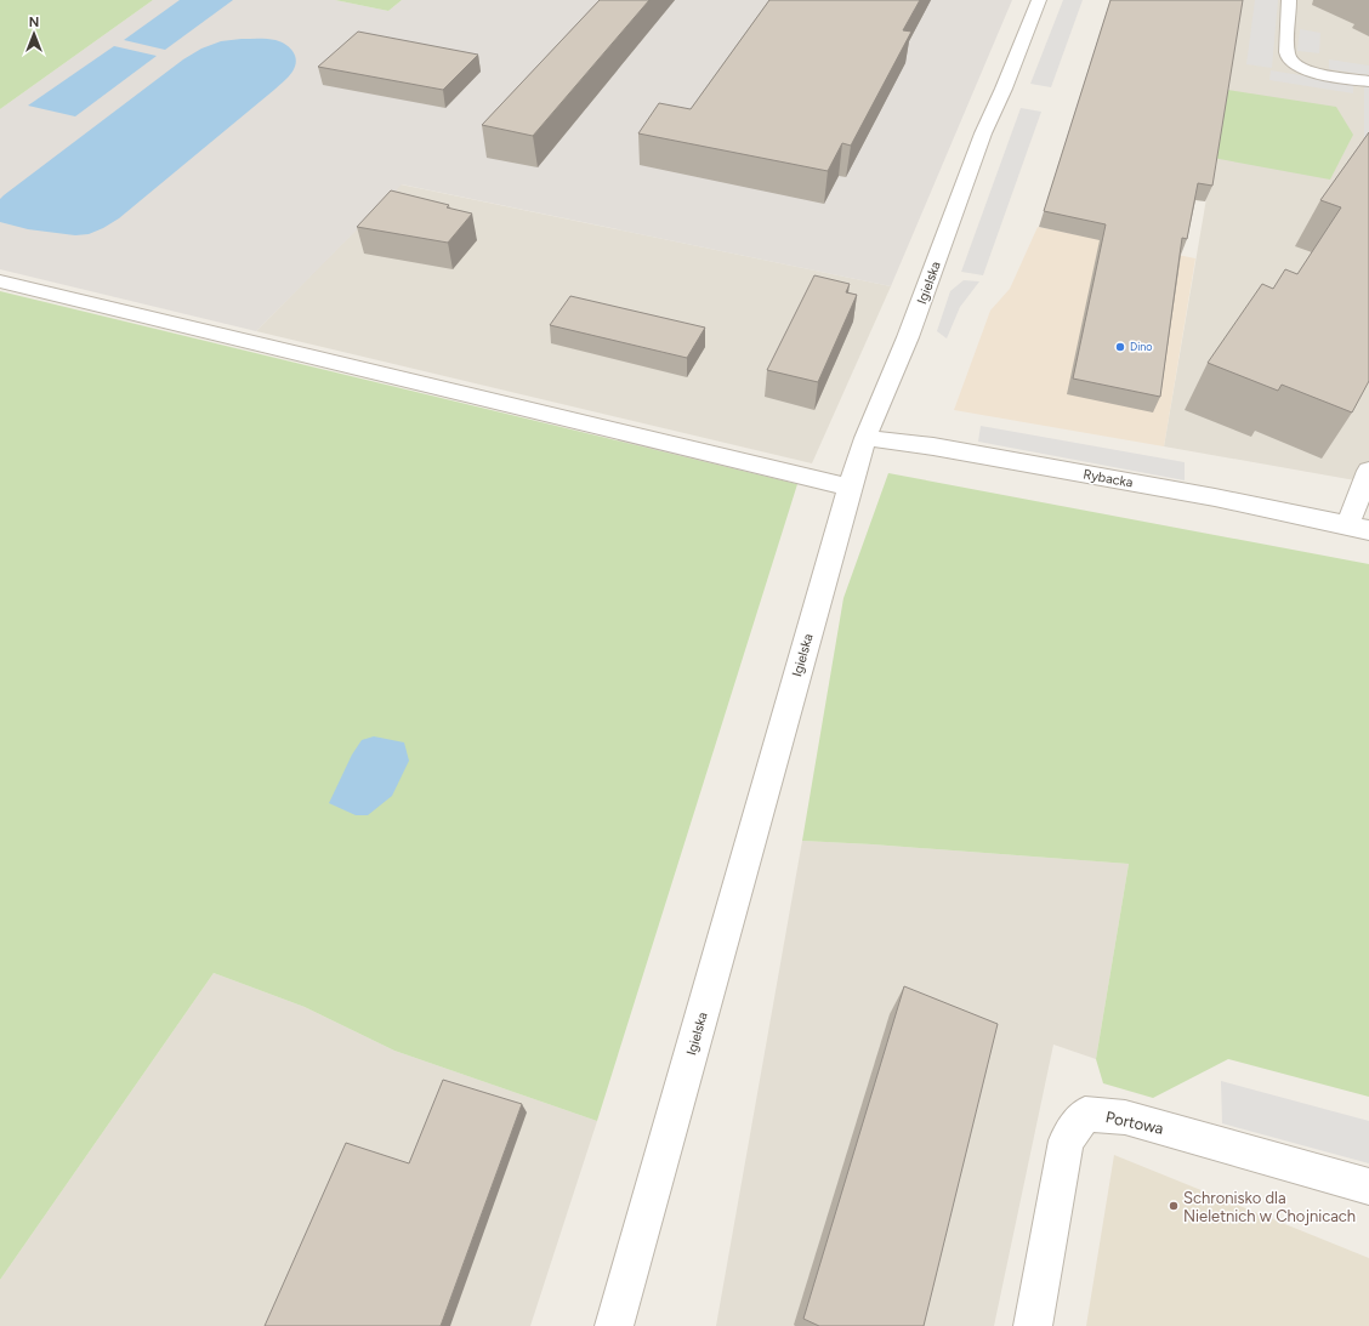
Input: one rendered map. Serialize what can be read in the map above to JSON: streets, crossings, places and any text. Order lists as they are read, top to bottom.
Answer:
{
  "streets": {
    "street": ["Igielska", "Rybacka", "Portowa"]
  },
  "crossings": [
    ["Igielska", "Rybacka"]
  ],
  "places": ["Dino", "Schronisko dla Nieletnich w Chojnicach"],
  "north": "top"
}
